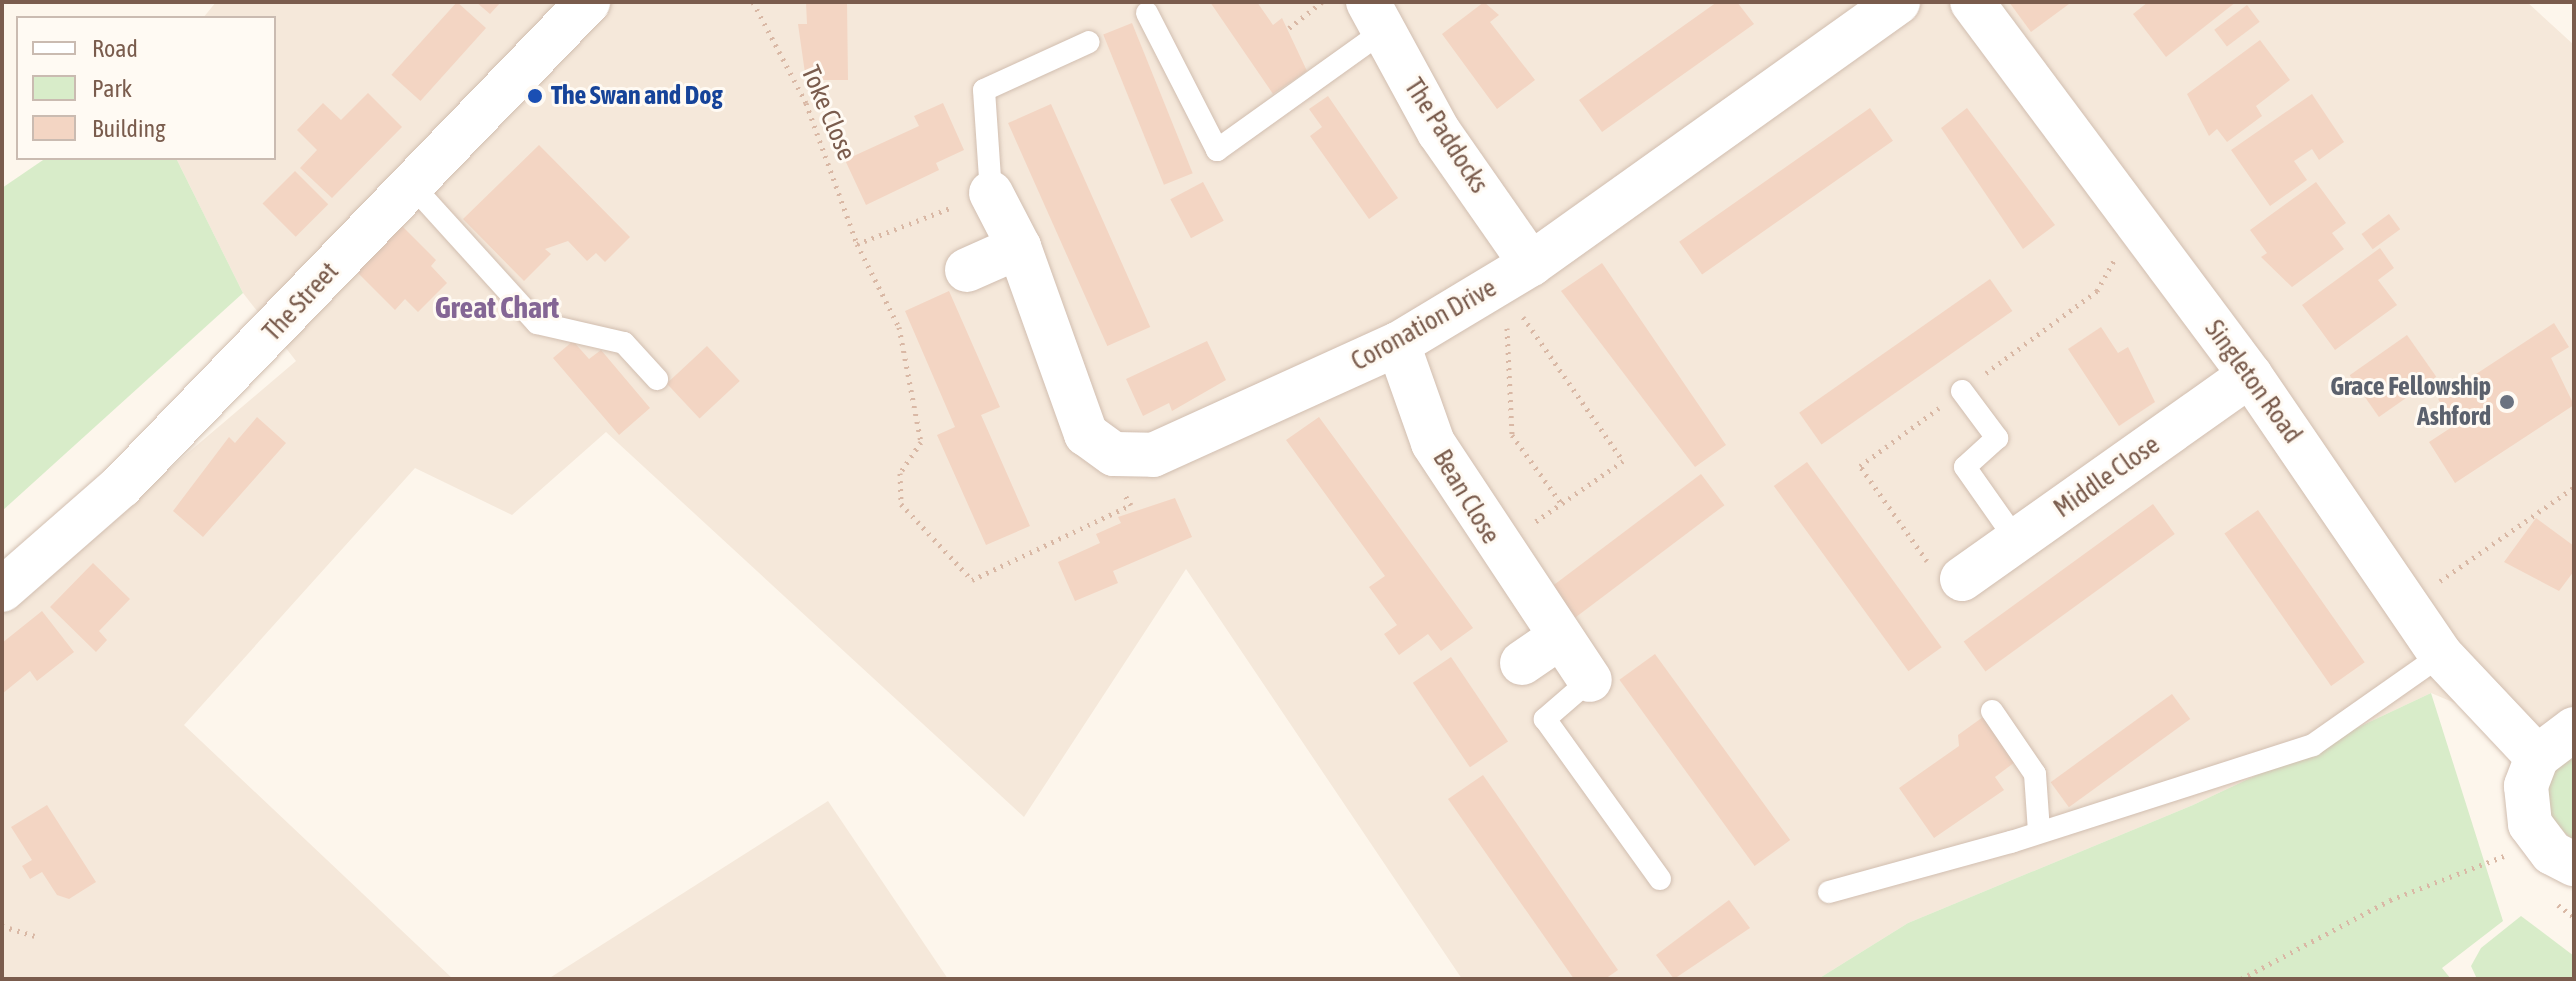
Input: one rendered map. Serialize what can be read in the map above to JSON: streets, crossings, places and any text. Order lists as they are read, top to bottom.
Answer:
{
  "streets": {
    "street": [
      "The Paddocks",
      "The Street",
      "Coronation Drive",
      "Singleton Road",
      "Middle Close",
      "Bean Close"
    ],
    "path": ["Toke Close"]
  },
  "crossings": [
    ["Toke Close", "Coronation Drive"],
    ["The Paddocks", "Coronation Drive"],
    ["Coronation Drive", "Bean Close"],
    ["Singleton Road", "Middle Close"]
  ],
  "districts": ["Great Chart"],
  "places": ["The Swan and Dog", "Grace Fellowship Ashford"],
  "legend": ["Road", "Park", "Building"]
}
